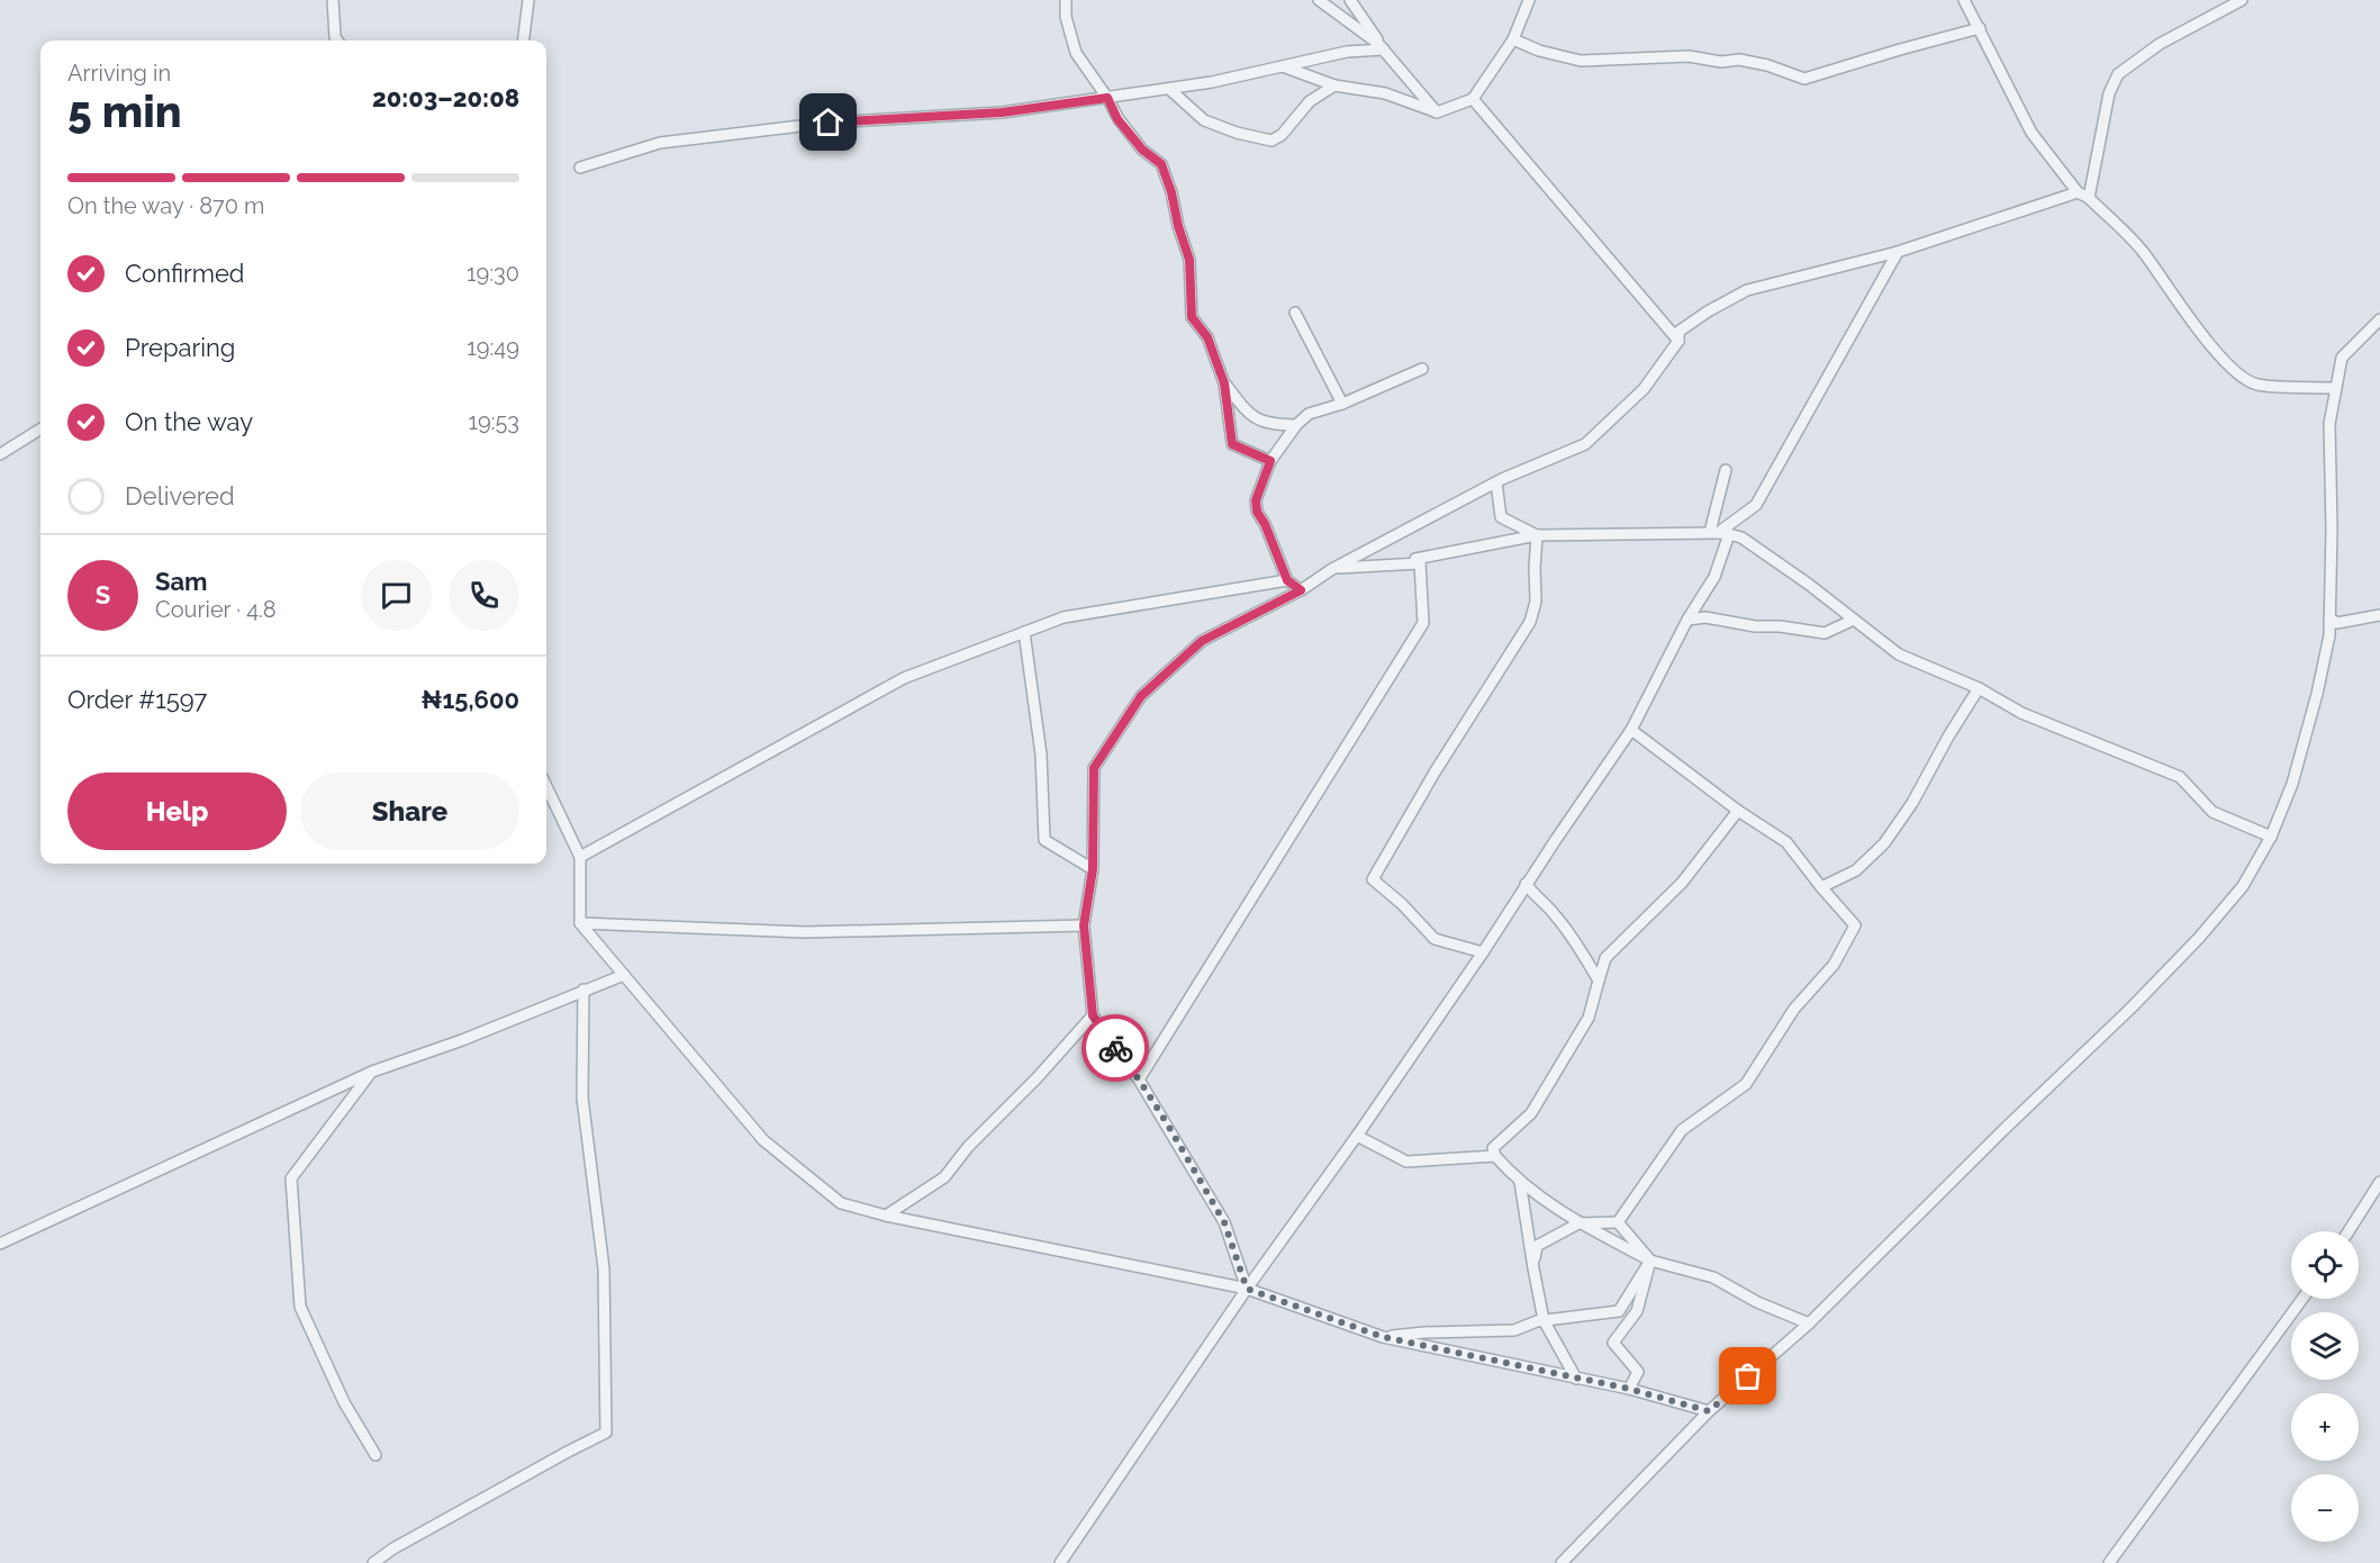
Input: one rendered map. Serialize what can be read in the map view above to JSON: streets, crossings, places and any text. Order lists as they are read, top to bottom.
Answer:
{
  "page": {
    "heading": ["5 min", "Arriving in", "20:03–20:08"],
    "panel": [
      "Sam",
      "Courier · 4.8",
      "Order #1597",
      "₦15,600"
    ],
    "bar": "On the way · 870 m",
    "list": [
      ["Confirmed", "19:30"],
      ["Preparing", "19:49"],
      ["On the way", "19:53"],
      "Delivered"
    ],
    "round": "S",
    "buttons": ["Help", "Share"],
    "map_buttons": ["+", "−"]
  }
}
